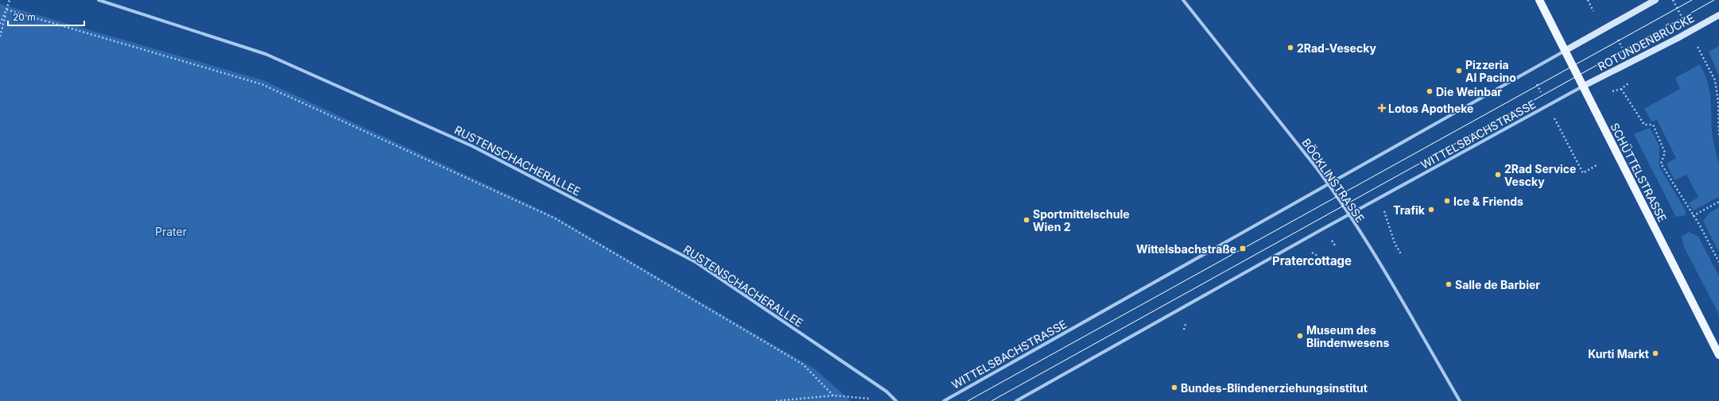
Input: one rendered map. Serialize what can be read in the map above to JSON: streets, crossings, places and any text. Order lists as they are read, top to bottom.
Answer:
{
  "streets": {
    "main road": ["SCHÜTTELSTRASSE"],
    "street": [
      "ROTUNDENBRÜCKE",
      "WITTELSBACHSTRASSE",
      "RUSTENSCHACHERALLEE",
      "BÖCKLINSTRASSE"
    ]
  },
  "crossings": [
    ["ROTUNDENBRÜCKE", "WITTELSBACHSTRASSE"],
    ["ROTUNDENBRÜCKE", "SCHÜTTELSTRASSE"],
    ["WITTELSBACHSTRASSE", "SCHÜTTELSTRASSE"],
    ["WITTELSBACHSTRASSE", "BÖCKLINSTRASSE"]
  ],
  "districts": ["Pratercottage"],
  "parks": ["Prater"],
  "places": {
    "other": [
      "2Rad-Vesecky",
      "Pizzeria Al Pacino",
      "Die Weinbar",
      "2Rad Service Vescky",
      "Ice & Friends",
      "Trafik",
      "Sportmittelschule Wien 2",
      "Salle de Barbier",
      "Museum des Blindenwesens",
      "Kurti Markt",
      "Bundes-Blindenerziehungsinstitut"
    ],
    "health": ["Lotos Apotheke"],
    "transit": ["Wittelsbachstraße"]
  },
  "scale_bar": "20 m"
}
